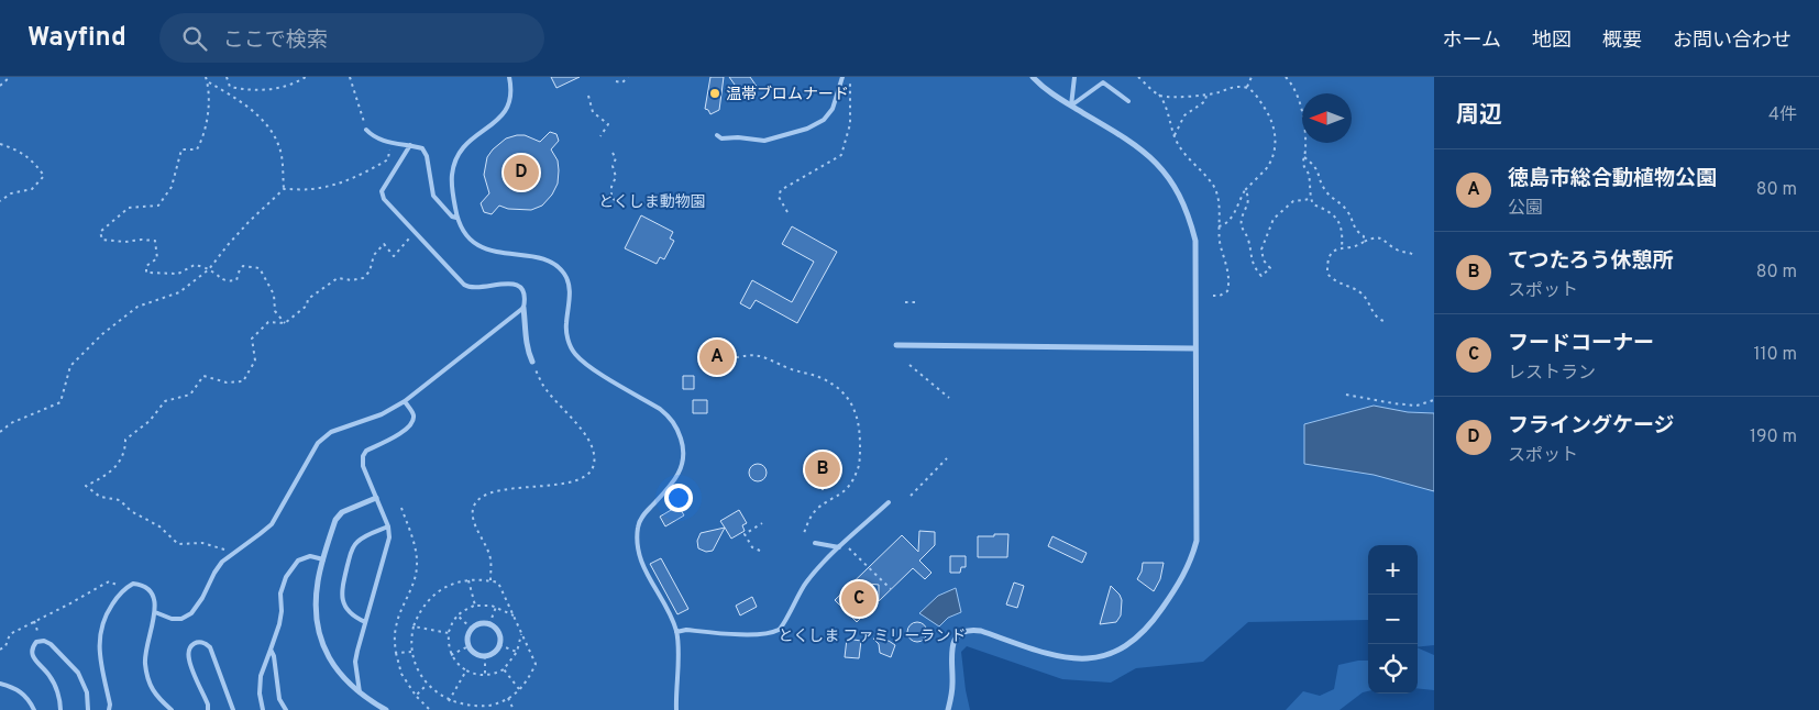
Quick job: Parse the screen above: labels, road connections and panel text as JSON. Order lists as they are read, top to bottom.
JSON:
{
  "parks": ["とくしま動物園", "とくしま ファミリーランド"],
  "places": ["温帯ブロムナード"],
  "north": "left",
  "page": {
    "header": "Wayfind",
    "search": "ここで検索",
    "nav": [
      "ホーム",
      "地図",
      "概要",
      "お問い合わせ"
    ],
    "heading": ["周辺", "4件"],
    "list": [
      {
        "mark": "A",
        "name": "徳島市総合動植物公園",
        "note": "公園",
        "value": "80 m"
      },
      {
        "mark": "B",
        "name": "てつたろう休憩所",
        "note": "スポット",
        "value": "80 m"
      },
      {
        "mark": "C",
        "name": "フードコーナー",
        "note": "レストラン",
        "value": "110 m"
      },
      {
        "mark": "D",
        "name": "フライングケージ",
        "note": "スポット",
        "value": "190 m"
      }
    ],
    "pins": [
      "D",
      "A",
      "B",
      "C"
    ],
    "map_buttons": ["+", "−"]
  }
}
